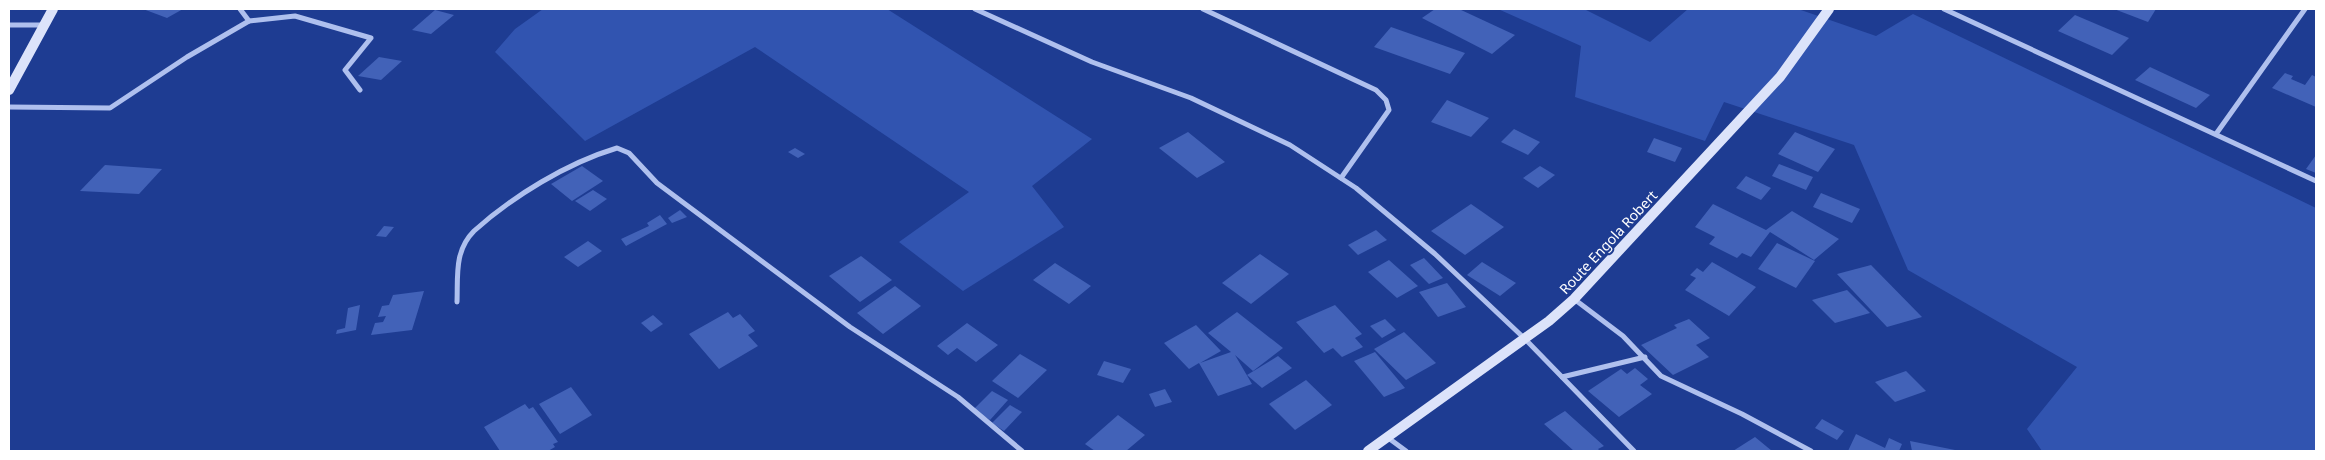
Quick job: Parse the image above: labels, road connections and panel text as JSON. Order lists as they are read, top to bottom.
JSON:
{
  "streets": {
    "street": ["Route Engola Robert"]
  }
}
